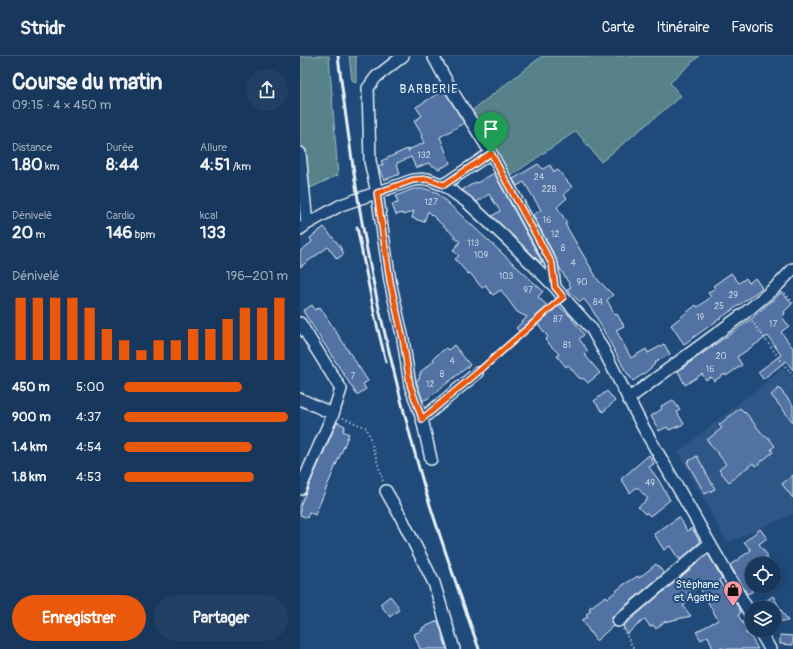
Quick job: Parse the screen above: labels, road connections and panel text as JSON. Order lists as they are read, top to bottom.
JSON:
{
  "districts": ["BARBERIE"],
  "places": {
    "shop": ["Stéphane et Agathe"]
  },
  "house_numbers": [
    "132",
    "24",
    "22B",
    "127",
    "16",
    "12",
    "113",
    "8",
    "109",
    "4",
    "103",
    "90",
    "97",
    "29",
    "84",
    "25",
    "19",
    "87",
    "17",
    "81",
    "20",
    "4",
    "16",
    "8",
    "7",
    "12",
    "49"
  ],
  "page": {
    "header": "Stridr",
    "nav": ["Carte", "Itinéraire", "Favoris"],
    "heading": ["Course du matin", "09:15 · 4 × 450 m"],
    "stats": [
      ["Distance", "1.80 km"],
      ["Durée", "8:44"],
      ["Allure", "4:51 /km"],
      ["Dénivelé", "20 m"],
      ["Cardio", "146 bpm"],
      ["kcal", "133"]
    ],
    "chart": ["Dénivelé", "196–201 m"],
    "list": [
      {
        "name": "450 m",
        "note": "5:00"
      },
      {
        "name": "900 m",
        "note": "4:37"
      },
      {
        "name": "1.4 km",
        "note": "4:54"
      },
      {
        "name": "1.8 km",
        "note": "4:53"
      }
    ],
    "buttons": ["Enregistrer", "Partager"]
  }
}
